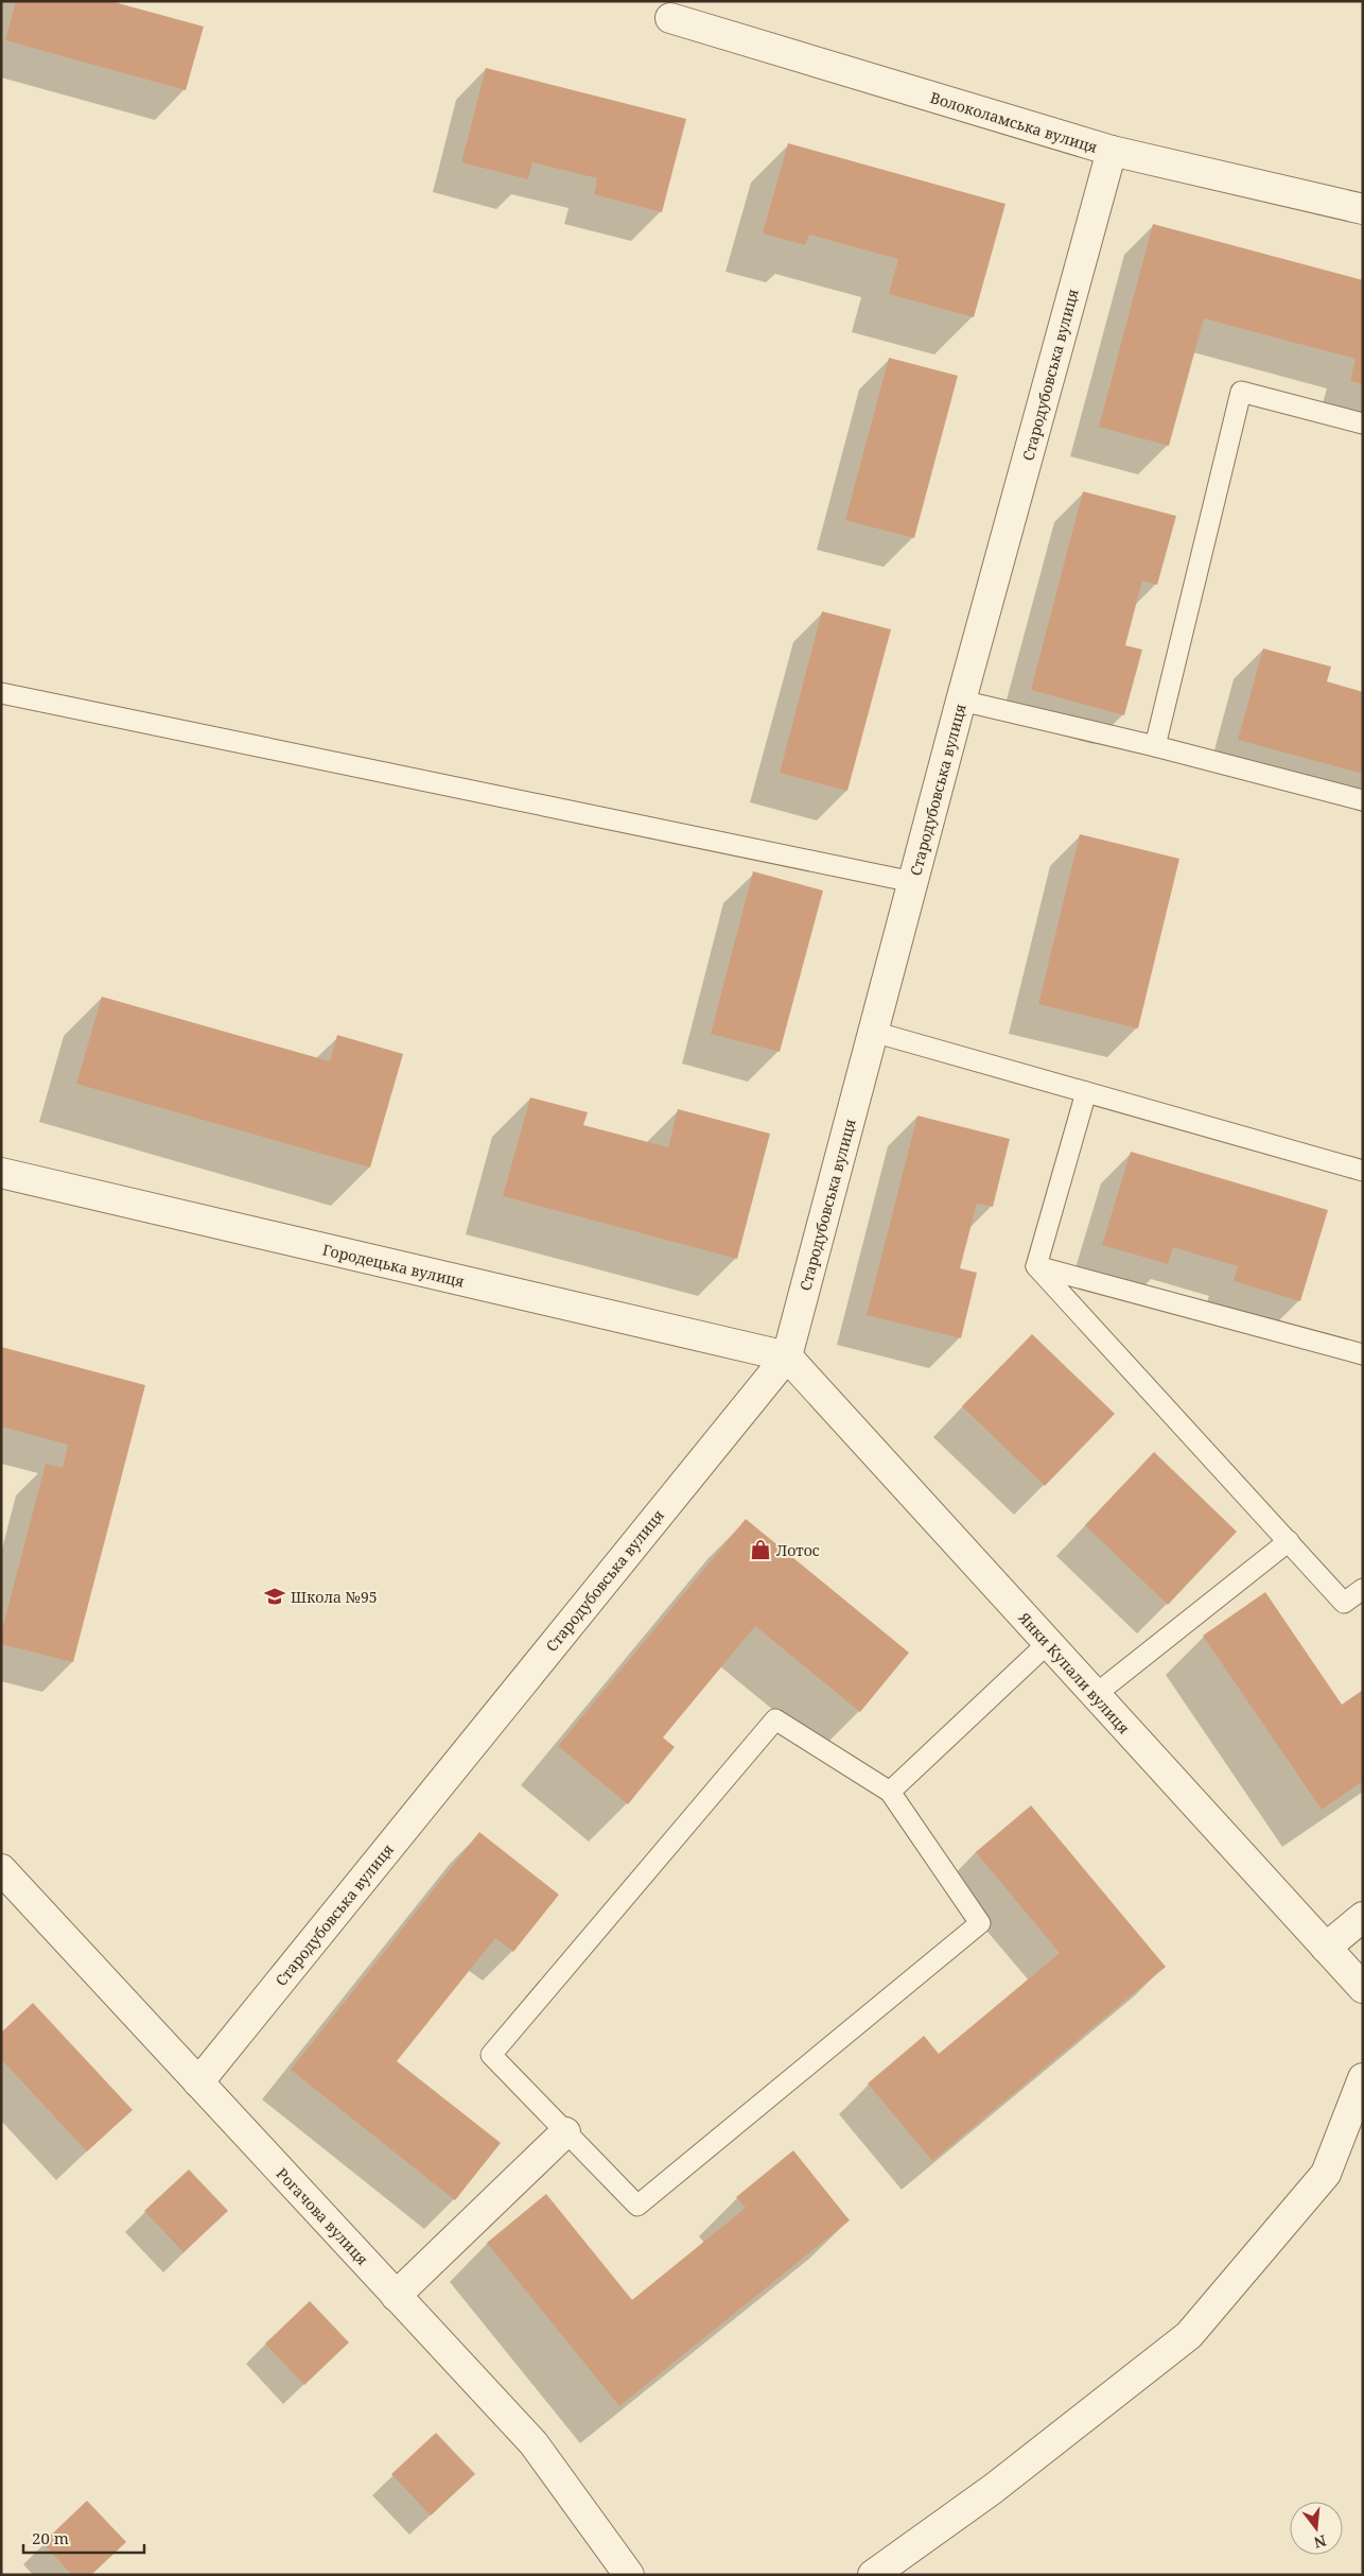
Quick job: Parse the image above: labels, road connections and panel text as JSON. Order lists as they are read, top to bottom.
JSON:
{
  "streets": {
    "street": [
      "Волоколамська вулиця",
      "Стародубовська вулиця",
      "Городецька вулиця",
      "Янки Купали вулиця",
      "Рогачова вулиця"
    ]
  },
  "crossings": [
    ["Волоколамська вулиця", "Стародубовська вулиця"],
    ["Стародубовська вулиця", "Городецька вулиця"],
    ["Стародубовська вулиця", "Янки Купали вулиця"],
    ["Стародубовська вулиця", "Рогачова вулиця"],
    ["Городецька вулиця", "Янки Купали вулиця"]
  ],
  "places": {
    "shop": ["Лотос"],
    "school or university": ["Школа №95"]
  },
  "scale_bar": "20 m",
  "north": "bottom"
}
